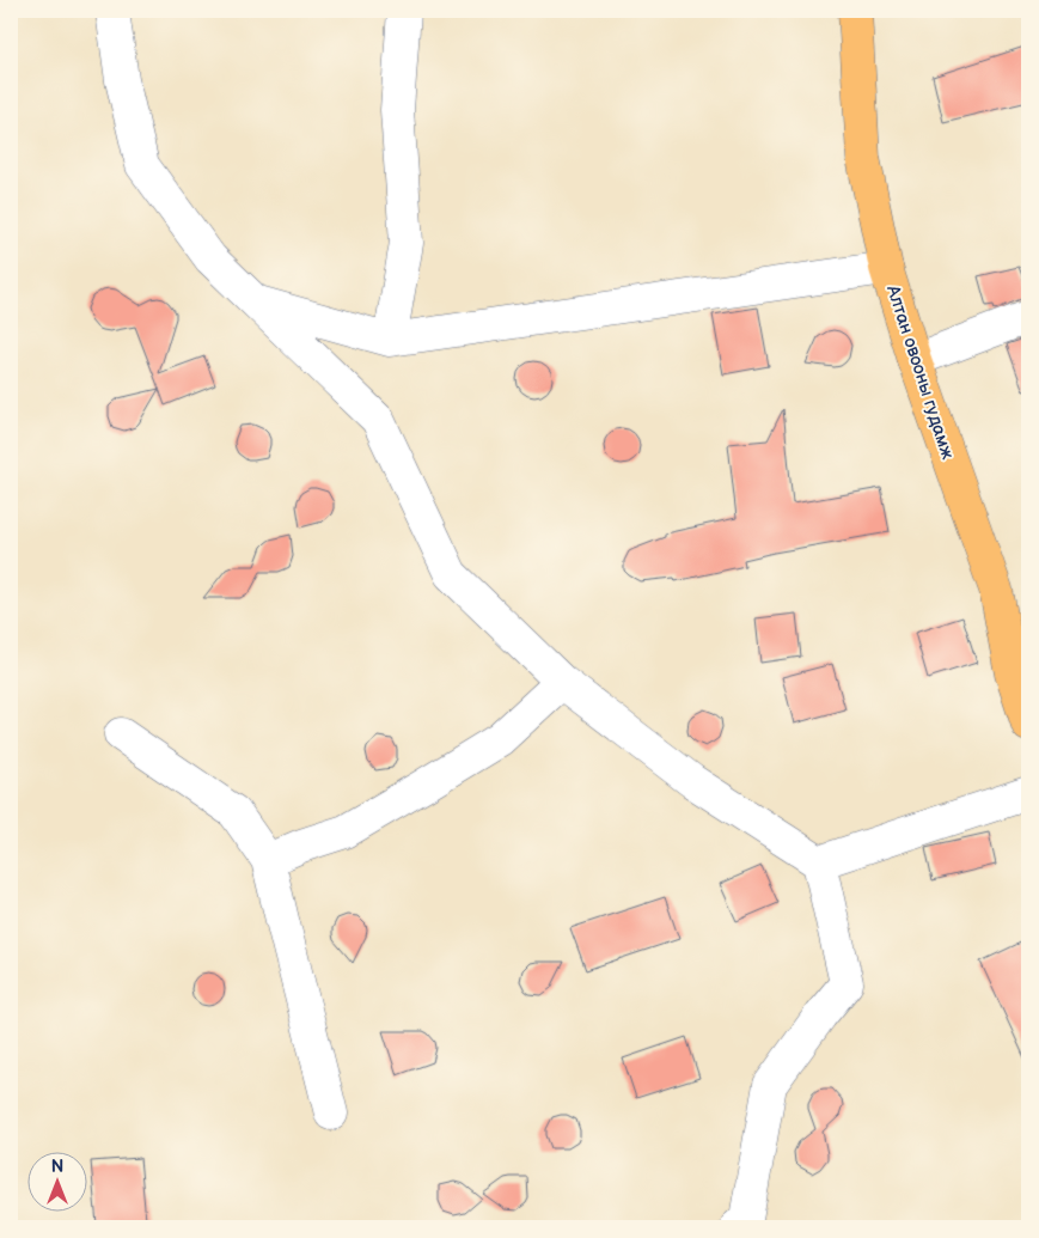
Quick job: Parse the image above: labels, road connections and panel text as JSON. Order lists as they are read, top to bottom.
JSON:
{
  "streets": {
    "main road": ["Алтан овооны гудамж"]
  },
  "north": "top"
}
